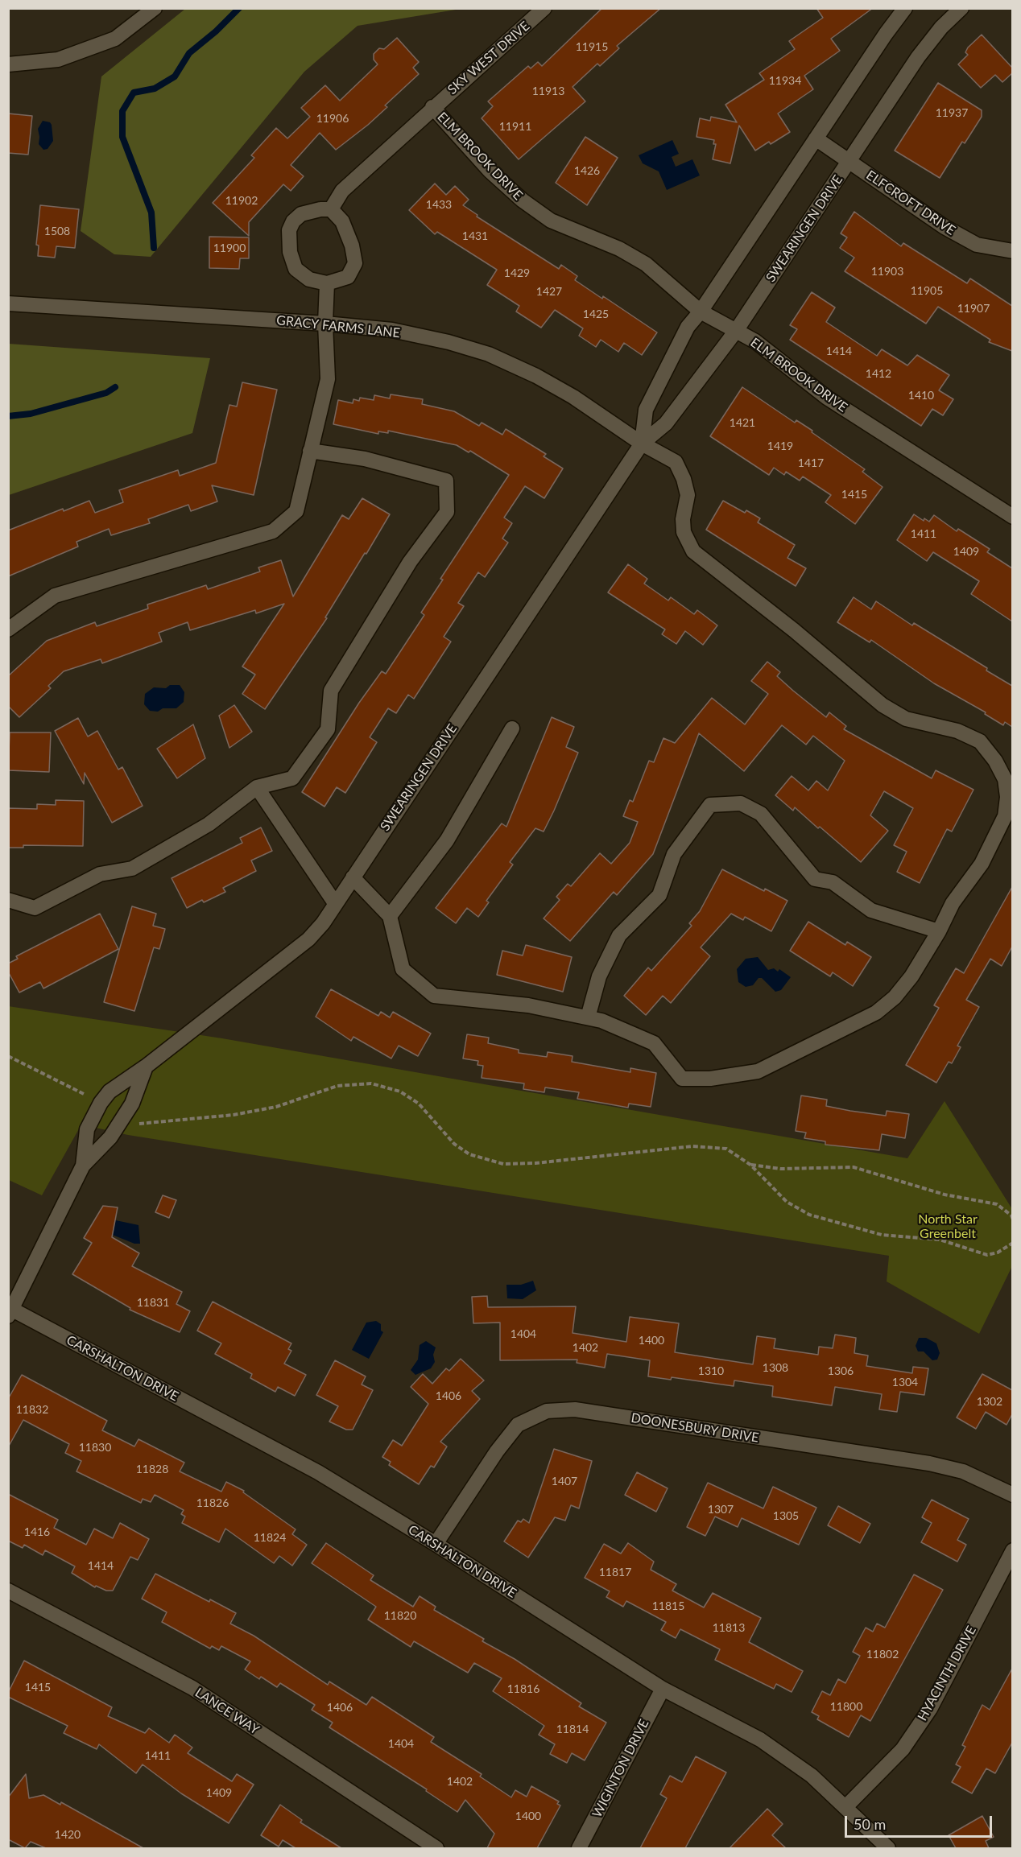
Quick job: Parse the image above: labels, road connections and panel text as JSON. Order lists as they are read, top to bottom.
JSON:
{
  "streets": {
    "street": [
      "SKY WEST DRIVE",
      "ELM BROOK DRIVE",
      "ELFCROFT DRIVE",
      "SWEARINGEN DRIVE",
      "GRACY FARMS LANE",
      "CARSHALTON DRIVE",
      "DOONESBURY DRIVE",
      "HYACINTH DRIVE",
      "LANCE WAY",
      "WIGINTON DRIVE"
    ]
  },
  "crossings": [
    ["SKY WEST DRIVE", "ELM BROOK DRIVE"],
    ["ELM BROOK DRIVE", "SWEARINGEN DRIVE"],
    ["ELFCROFT DRIVE", "SWEARINGEN DRIVE"],
    ["SWEARINGEN DRIVE", "GRACY FARMS LANE"],
    ["SWEARINGEN DRIVE", "CARSHALTON DRIVE"],
    ["CARSHALTON DRIVE", "DOONESBURY DRIVE"],
    ["CARSHALTON DRIVE", "HYACINTH DRIVE"],
    ["CARSHALTON DRIVE", "WIGINTON DRIVE"]
  ],
  "parks": ["North Star Greenbelt"],
  "house_numbers": [
    "11915",
    "11934",
    "11913",
    "11937",
    "11906",
    "11911",
    "1426",
    "11902",
    "1433",
    "1508",
    "1431",
    "11900",
    "11903",
    "1429",
    "11905",
    "1427",
    "11907",
    "1425",
    "1414",
    "1412",
    "1410",
    "1421",
    "1419",
    "1417",
    "1415",
    "1411",
    "1409",
    "11831",
    "1404",
    "1400",
    "1402",
    "1308",
    "1310",
    "1306",
    "1304",
    "1406",
    "1302",
    "11832",
    "11830",
    "11828",
    "1407",
    "11826",
    "1307",
    "1305",
    "1416",
    "11824",
    "1414",
    "11817",
    "11815",
    "11820",
    "11813",
    "11802",
    "1415",
    "11816",
    "11800",
    "1406",
    "11814",
    "1404",
    "1411",
    "1402",
    "1409",
    "1400",
    "1420"
  ],
  "scale_bar": "50 m"
}
